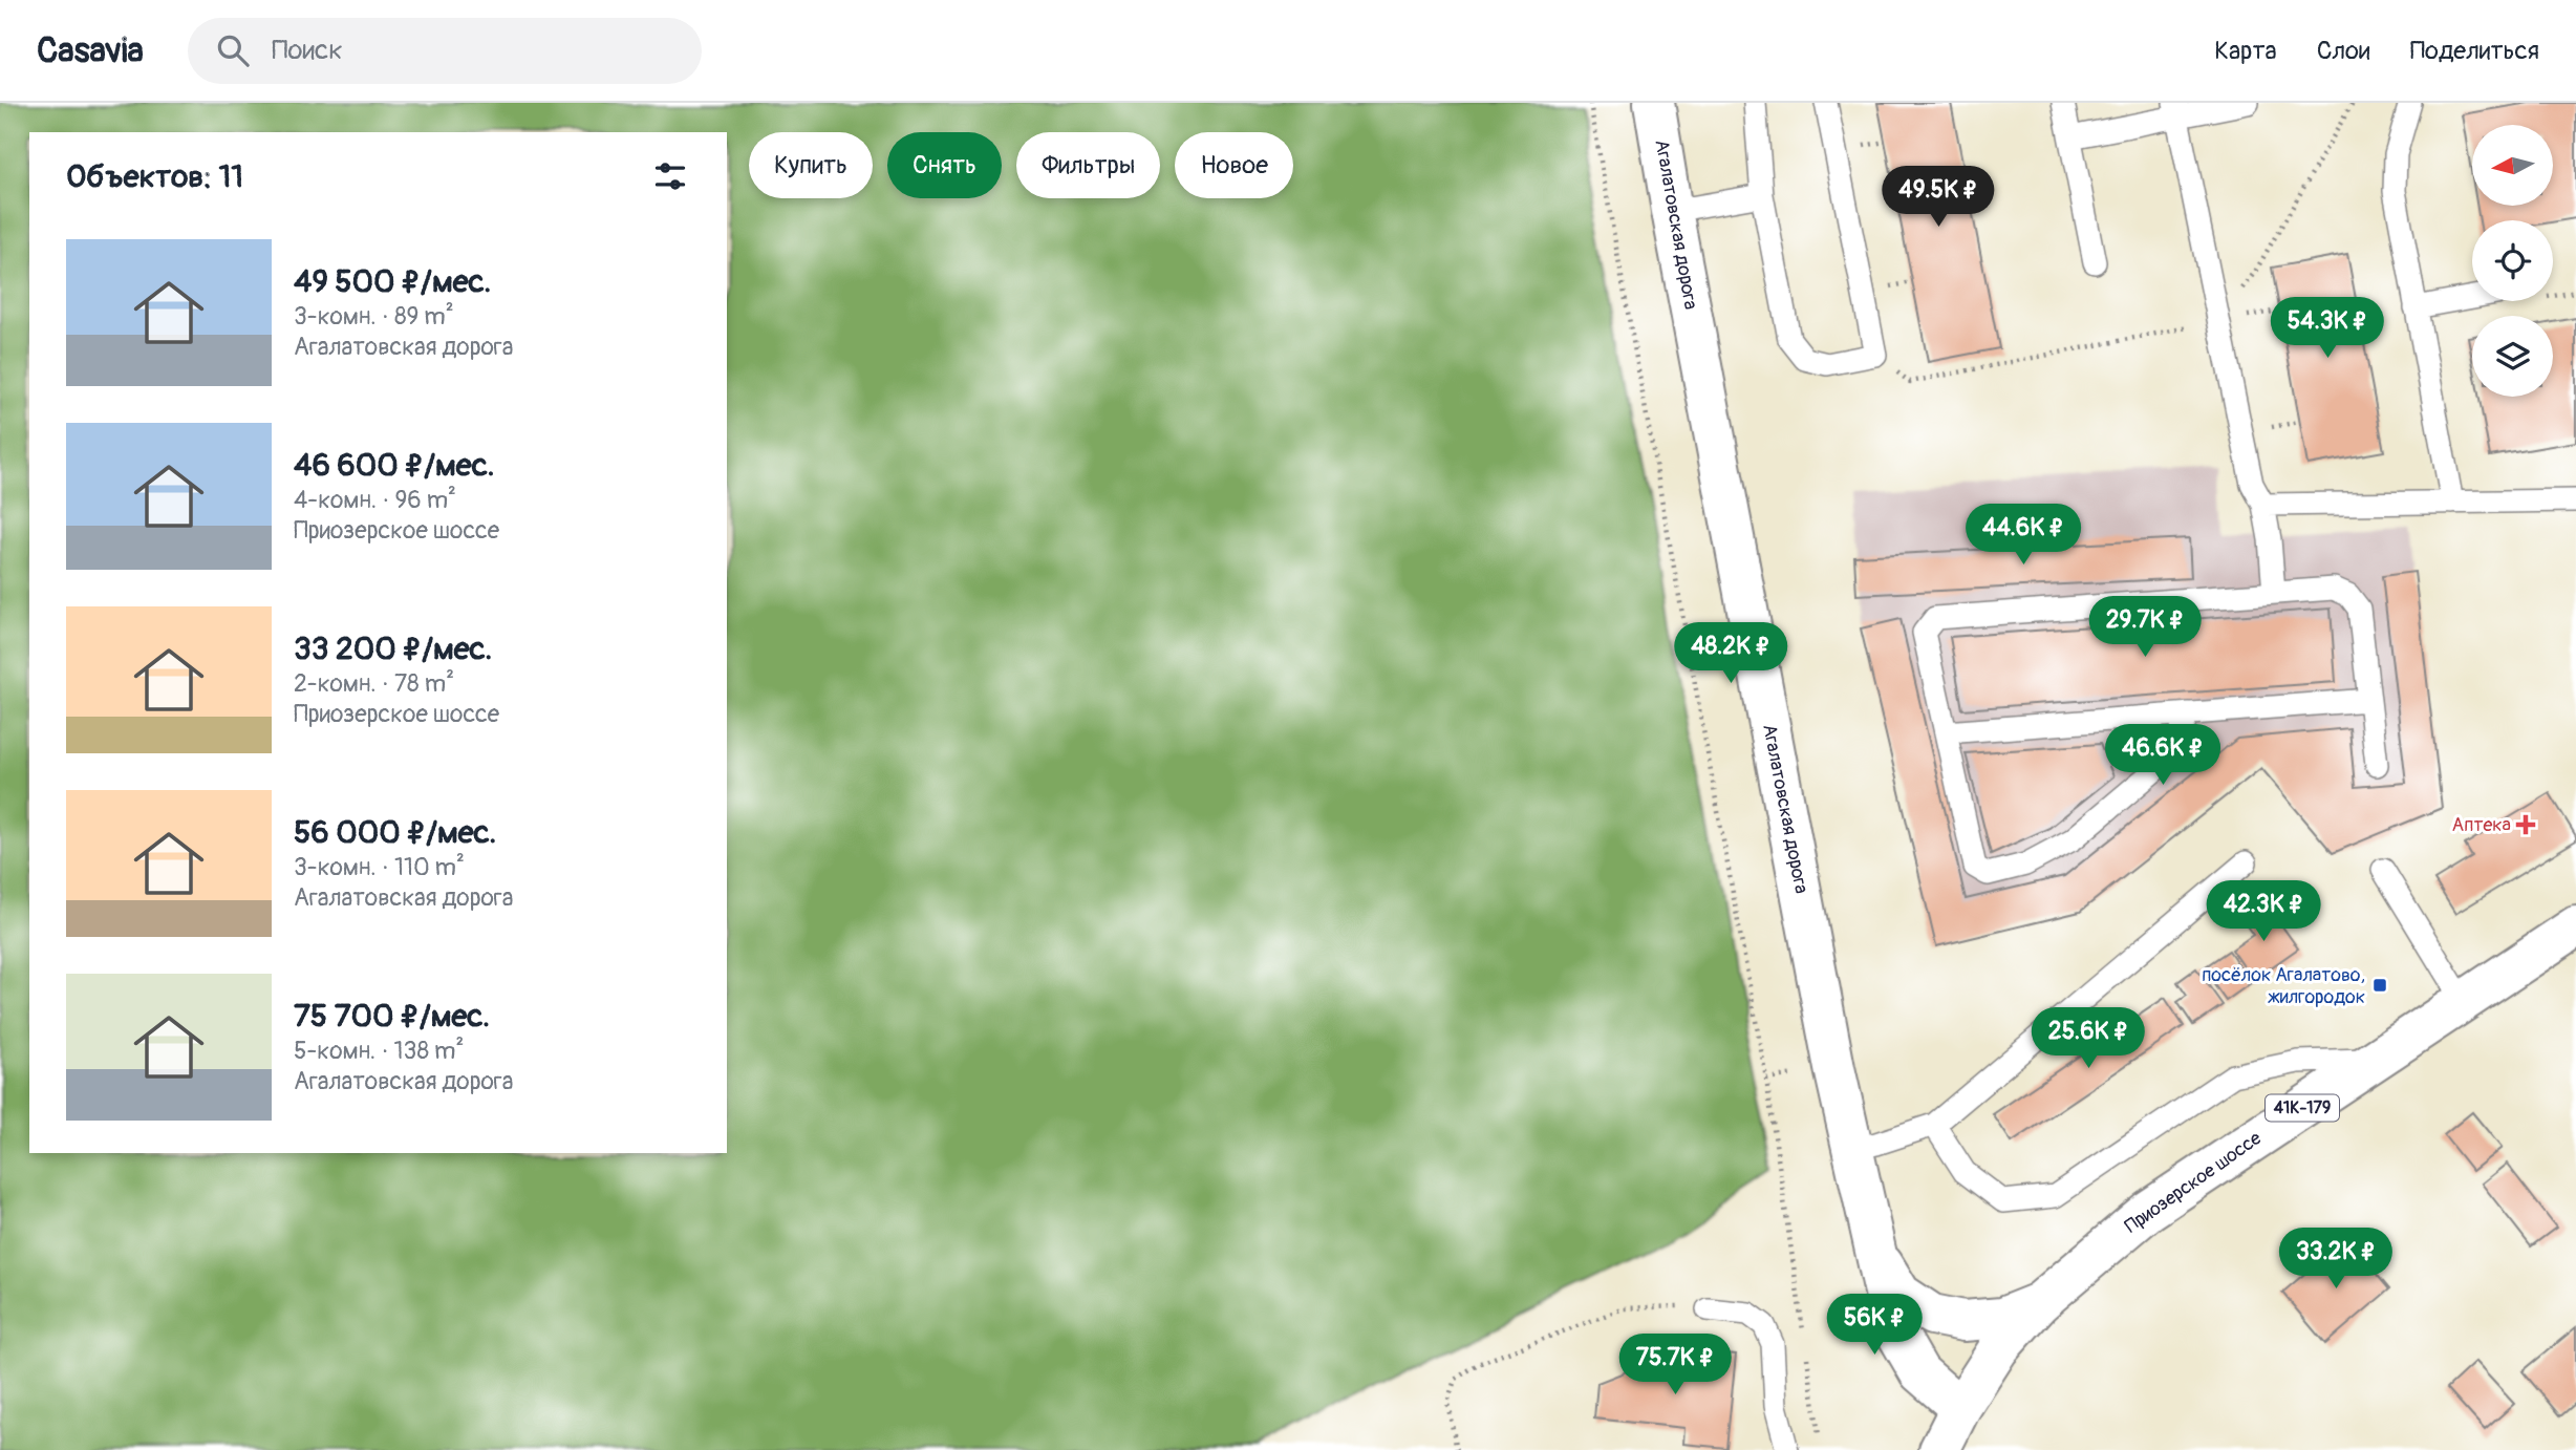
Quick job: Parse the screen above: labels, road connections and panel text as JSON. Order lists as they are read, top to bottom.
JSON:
{
  "streets": {
    "main road": ["Агалатовская дорога", "41К-179", "Приозерское шоссе"]
  },
  "crossings": [
    ["Агалатовская дорога", "41К-179"],
    ["41К-179", "Приозерское шоссе"]
  ],
  "places": {
    "health": ["Аптека"],
    "transit": ["посёлок Агалатово, жилгородок"]
  },
  "north": "left",
  "page": {
    "header": "Casavia",
    "search": "Поиск",
    "nav": ["Карта", "Слои", "Поделиться"],
    "chip": [
      "Купить",
      "Снять",
      "Фильтры",
      "Новое"
    ],
    "heading": "Объектов: 11",
    "price": [
      "49.5K ₽",
      "54.3K ₽",
      "44.6K ₽",
      "29.7K ₽",
      "48.2K ₽",
      "46.6K ₽",
      "42.3K ₽",
      "25.6K ₽",
      "33.2K ₽",
      "56K ₽",
      "75.7K ₽"
    ],
    "list": [
      {
        "name": "49 500 ₽/мес.",
        "note": "3-комн. · 89 m² · Агалатовская дорога"
      },
      {
        "name": "46 600 ₽/мес.",
        "note": "4-комн. · 96 m² · Приозерское шоссе"
      },
      {
        "name": "33 200 ₽/мес.",
        "note": "2-комн. · 78 m² · Приозерское шоссе"
      },
      {
        "name": "56 000 ₽/мес.",
        "note": "3-комн. · 110 m² · Агалатовская дорога"
      },
      {
        "name": "75 700 ₽/мес.",
        "note": "5-комн. · 138 m² · Агалатовская дорога"
      }
    ]
  }
}
